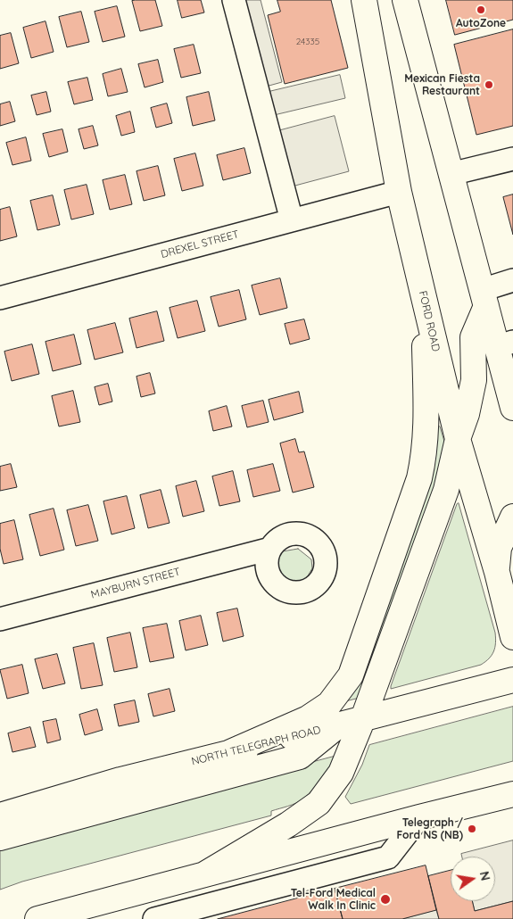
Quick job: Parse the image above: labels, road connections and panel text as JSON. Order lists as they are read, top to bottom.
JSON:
{
  "streets": {
    "main road": ["FORD ROAD", "NORTH TELEGRAPH ROAD"],
    "street": ["DREXEL STREET", "MAYBURN STREET"]
  },
  "crossings": [
    ["DREXEL STREET", "FORD ROAD"]
  ],
  "places": [
    "AutoZone",
    "Mexican Fiesta Restaurant",
    "Telegraph / Ford NS (NB)",
    "Tel-Ford Medical Walk In Clinic"
  ],
  "house_numbers": ["24335"],
  "north": "right"
}
